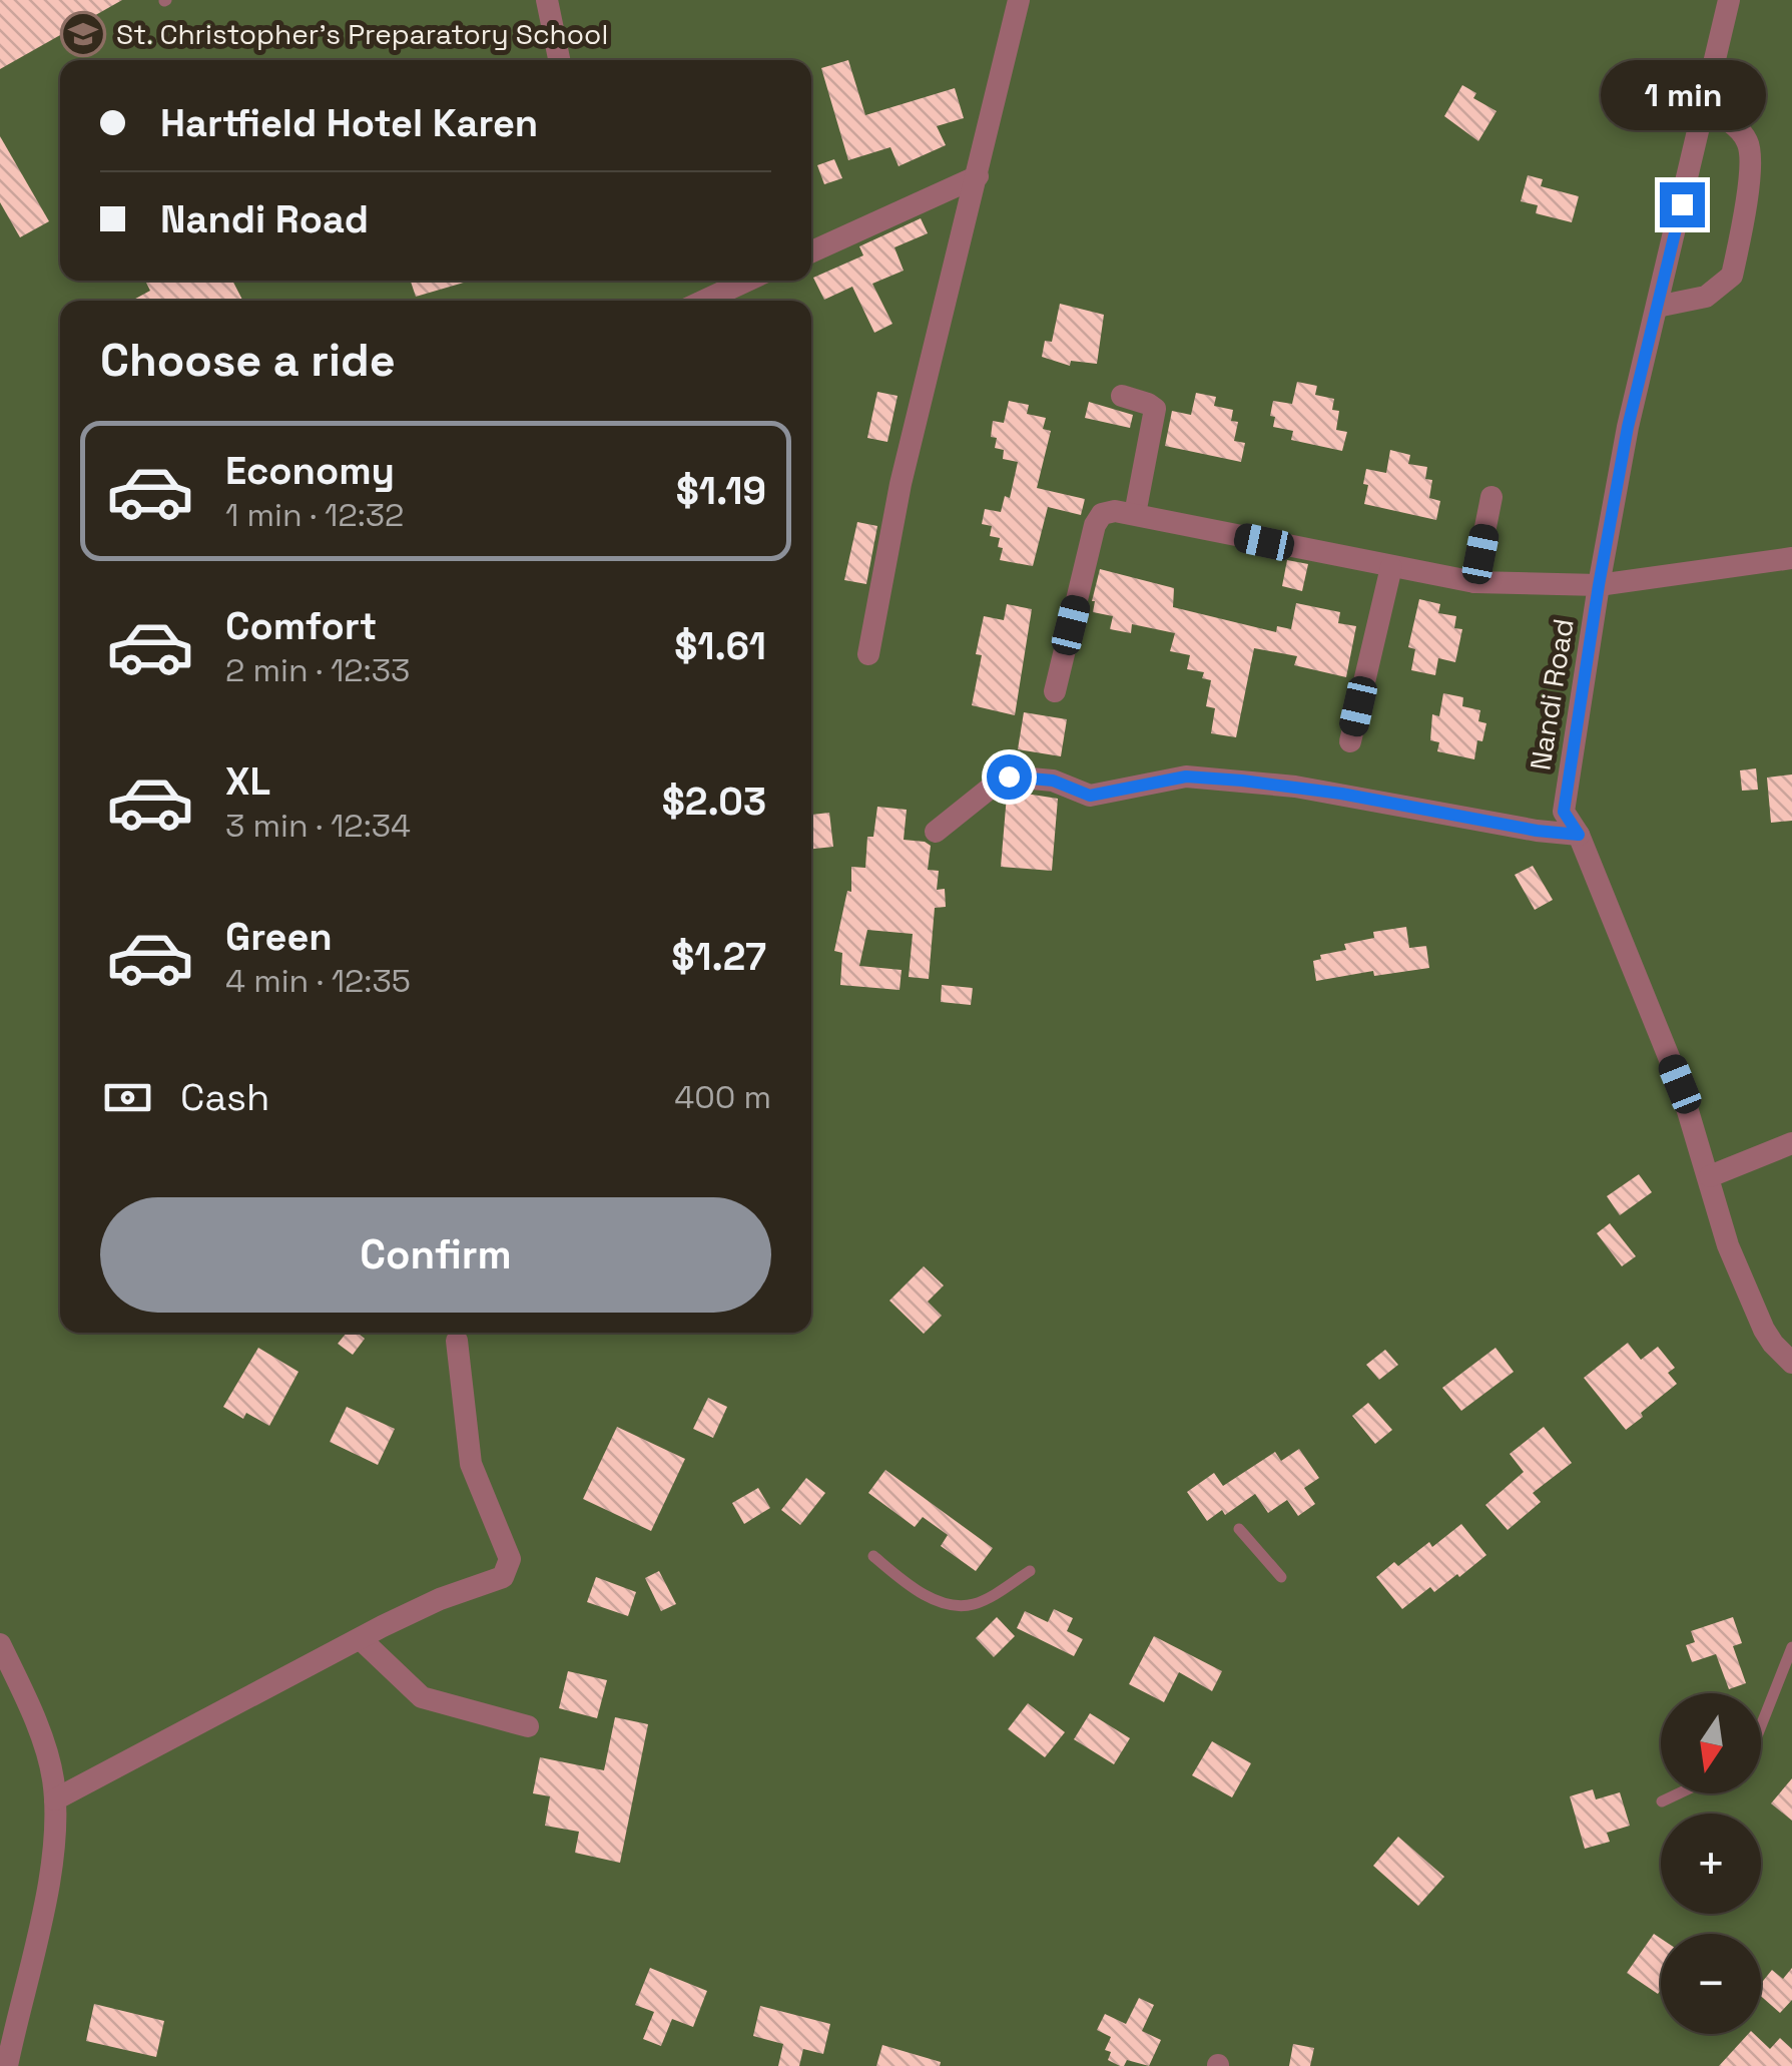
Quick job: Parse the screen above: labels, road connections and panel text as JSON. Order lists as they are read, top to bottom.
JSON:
{
  "streets": {
    "street": ["Nandi Road"]
  },
  "places": {
    "school or university": ["St. Christopher's Preparatory School"]
  },
  "north": "bottom",
  "page": {
    "bubble": "1 min",
    "banner": ["Hartfield Hotel Karen", "Nandi Road"],
    "heading": "Choose a ride",
    "list": [
      {
        "name": "Economy",
        "note": "1 min · 12:32",
        "value": "$1.19"
      },
      {
        "name": "Comfort",
        "note": "2 min · 12:33",
        "value": "$1.61"
      },
      {
        "name": "XL",
        "note": "3 min · 12:34",
        "value": "$2.03"
      },
      {
        "name": "Green",
        "note": "4 min · 12:35",
        "value": "$1.27"
      }
    ],
    "pay": ["Cash", "400 m"],
    "buttons": "Confirm",
    "map_buttons": ["+", "−"]
  }
}
